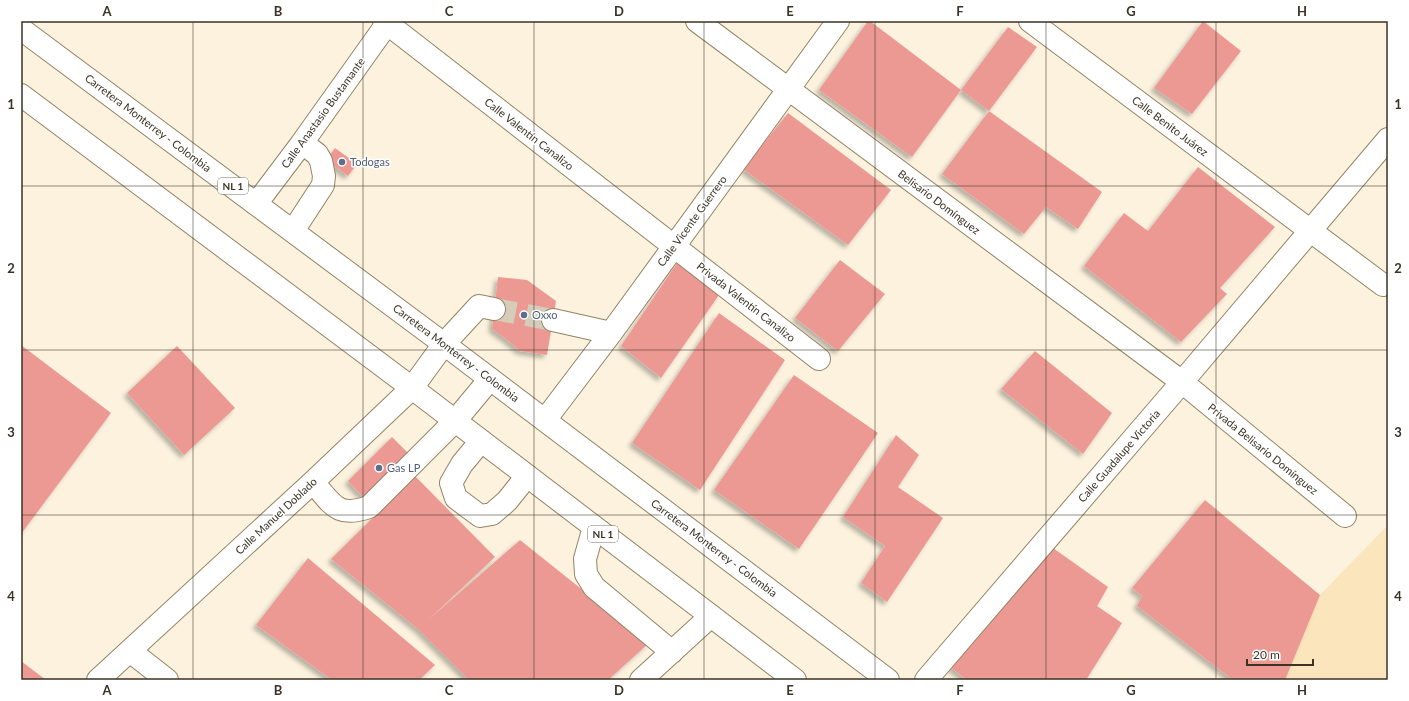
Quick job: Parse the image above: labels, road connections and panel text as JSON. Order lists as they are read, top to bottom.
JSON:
{
  "streets": {
    "street": [
      "Calle Anastasio Bustamante",
      "Carretera Monterrey - Colombia",
      "Calle Benito Juárez",
      "Calle Valentín Canalizo",
      "NL 1",
      "Belisario Domínguez",
      "Calle Vicente Guerrero",
      "Privada Valentín Canalizo",
      "Privada Belisario Domínguez",
      "Calle Guadalupe Victoria",
      "Calle Manuel Doblado"
    ]
  },
  "crossings": [
    ["Calle Anastasio Bustamante", "Carretera Monterrey - Colombia"],
    ["Calle Anastasio Bustamante", "Calle Valentín Canalizo"],
    ["Carretera Monterrey - Colombia", "Calle Vicente Guerrero"],
    ["Carretera Monterrey - Colombia", "Calle Manuel Doblado"],
    ["Calle Benito Juárez", "Calle Guadalupe Victoria"],
    ["Calle Valentín Canalizo", "Calle Vicente Guerrero"],
    ["Calle Valentín Canalizo", "Privada Valentín Canalizo"],
    ["NL 1", "Calle Manuel Doblado"],
    ["Belisario Domínguez", "Calle Vicente Guerrero"],
    ["Belisario Domínguez", "Privada Belisario Domínguez"],
    ["Belisario Domínguez", "Calle Guadalupe Victoria"],
    ["Calle Vicente Guerrero", "Privada Valentín Canalizo"],
    ["Privada Belisario Domínguez", "Calle Guadalupe Victoria"]
  ],
  "places": ["Todogas", "Oxxo", "Gas LP"],
  "scale_bar": "20 m",
  "grid": {
    "columns": [
      "A",
      "B",
      "C",
      "D",
      "E",
      "F",
      "G",
      "H"
    ],
    "rows": [
      "1",
      "2",
      "3",
      "4"
    ]
  }
}
